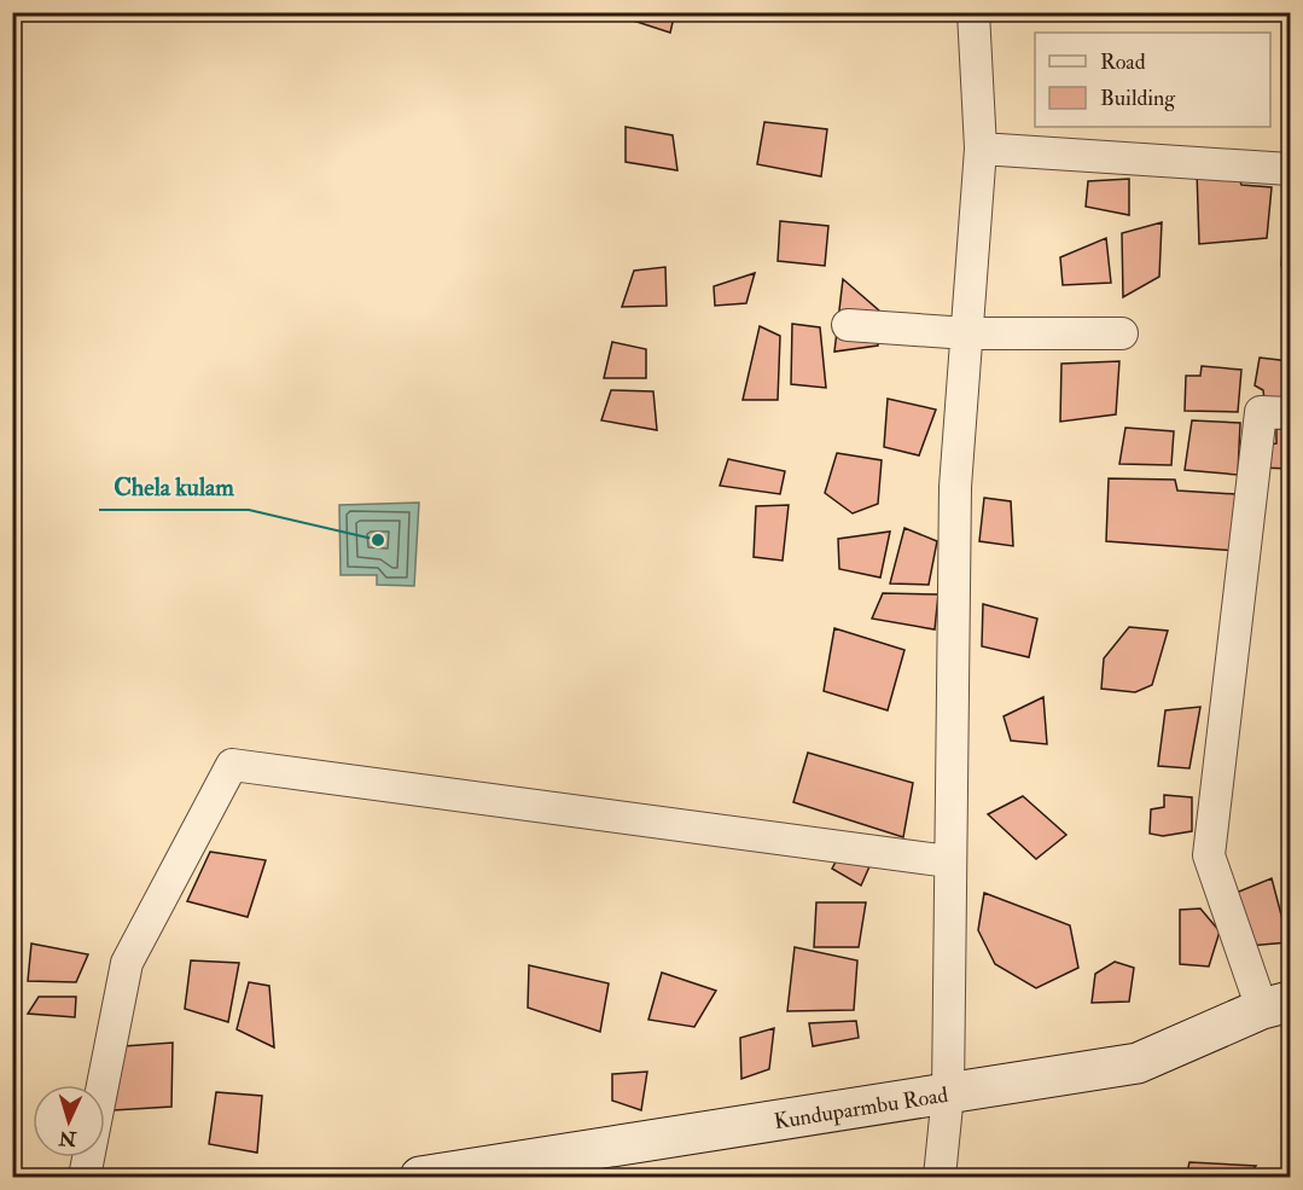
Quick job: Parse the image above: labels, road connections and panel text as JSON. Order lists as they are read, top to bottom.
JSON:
{
  "streets": {
    "main road": ["Kunduparmbu Road"]
  },
  "places": ["Chela kulam"],
  "legend": ["Road", "Building"],
  "north": "bottom"
}
